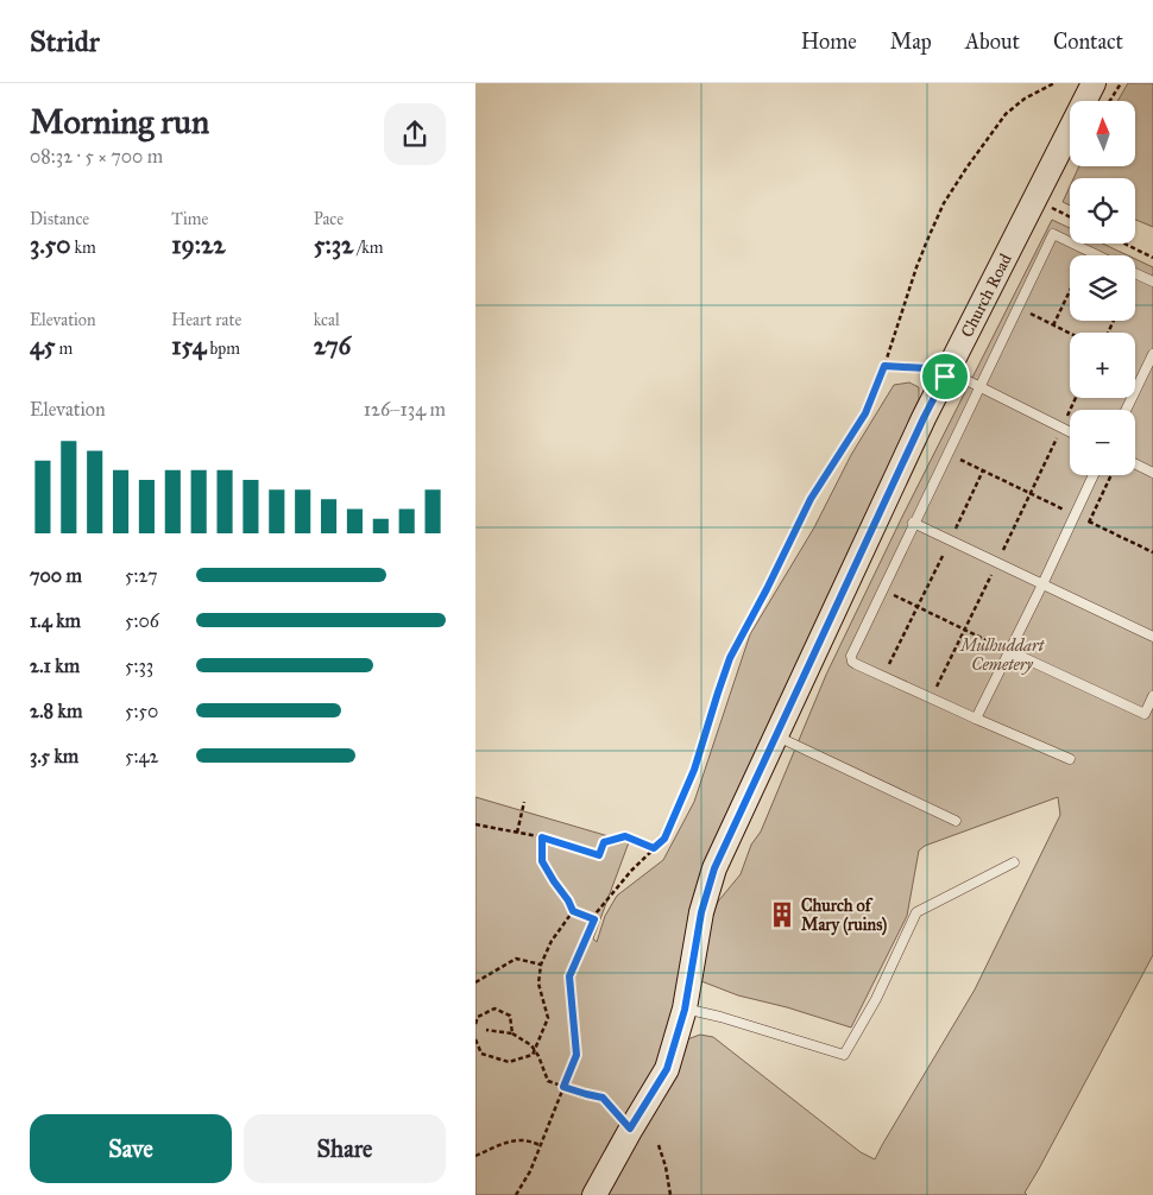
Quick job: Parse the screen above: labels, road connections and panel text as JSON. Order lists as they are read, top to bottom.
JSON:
{
  "streets": {
    "street": ["Church Road"]
  },
  "parks": ["Mulhuddart Cemetery"],
  "places": {
    "building": ["Church of Mary (ruins)"]
  },
  "north": "top",
  "page": {
    "header": "Stridr",
    "nav": [
      "Home",
      "Map",
      "About",
      "Contact"
    ],
    "heading": ["Morning run", "08:32 · 5 × 700 m"],
    "map_buttons": ["+", "−"],
    "stats": [
      ["Distance", "3.50 km"],
      ["Time", "19:22"],
      ["Pace", "5:32 /km"],
      ["Elevation", "45 m"],
      ["Heart rate", "154 bpm"],
      ["kcal", "276"]
    ],
    "chart": ["Elevation", "126–134 m"],
    "list": [
      {
        "name": "700 m",
        "note": "5:27"
      },
      {
        "name": "1.4 km",
        "note": "5:06"
      },
      {
        "name": "2.1 km",
        "note": "5:33"
      },
      {
        "name": "2.8 km",
        "note": "5:50"
      },
      {
        "name": "3.5 km",
        "note": "5:42"
      }
    ],
    "buttons": ["Save", "Share"]
  }
}
